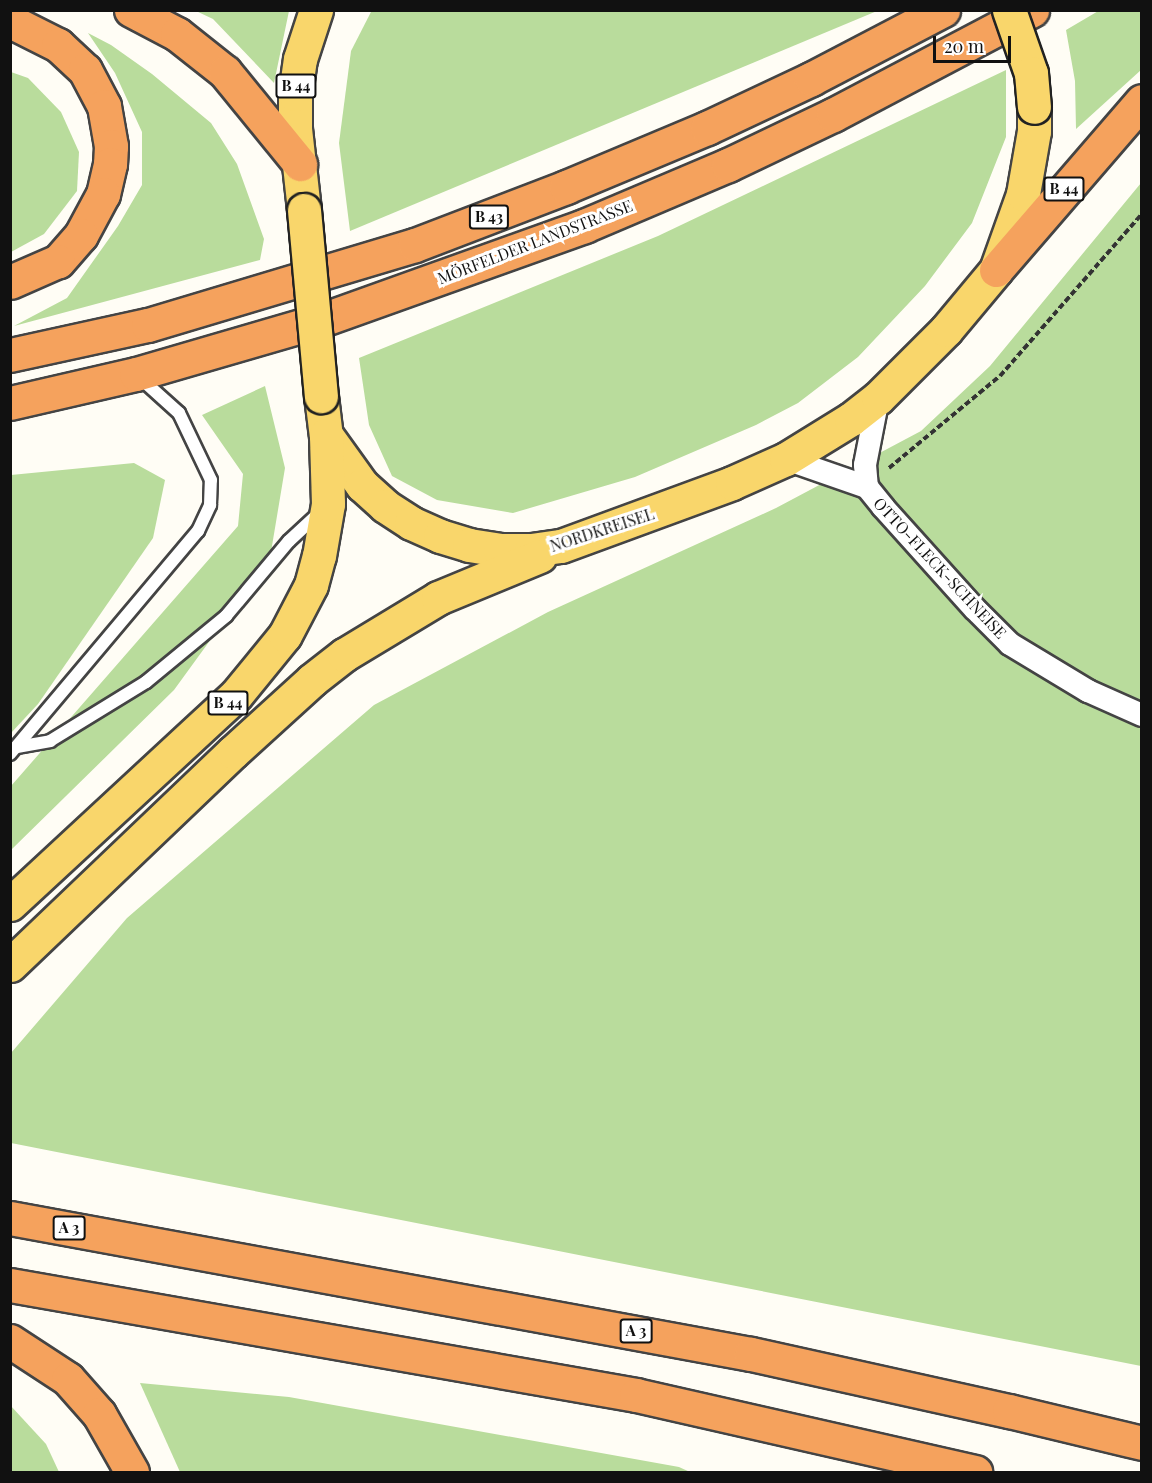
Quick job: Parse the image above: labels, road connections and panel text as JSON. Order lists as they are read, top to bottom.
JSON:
{
  "streets": {
    "highway": [
      "B 44",
      "B 43",
      "MÖRFELDER LANDSTRASSE",
      "A 3"
    ],
    "main road": ["NORDKREISEL"],
    "street": ["OTTO-FLECK-SCHNEISE"]
  },
  "crossings": [
    ["B 44", "NORDKREISEL"],
    ["NORDKREISEL", "OTTO-FLECK-SCHNEISE"]
  ],
  "scale_bar": "20 m"
}
